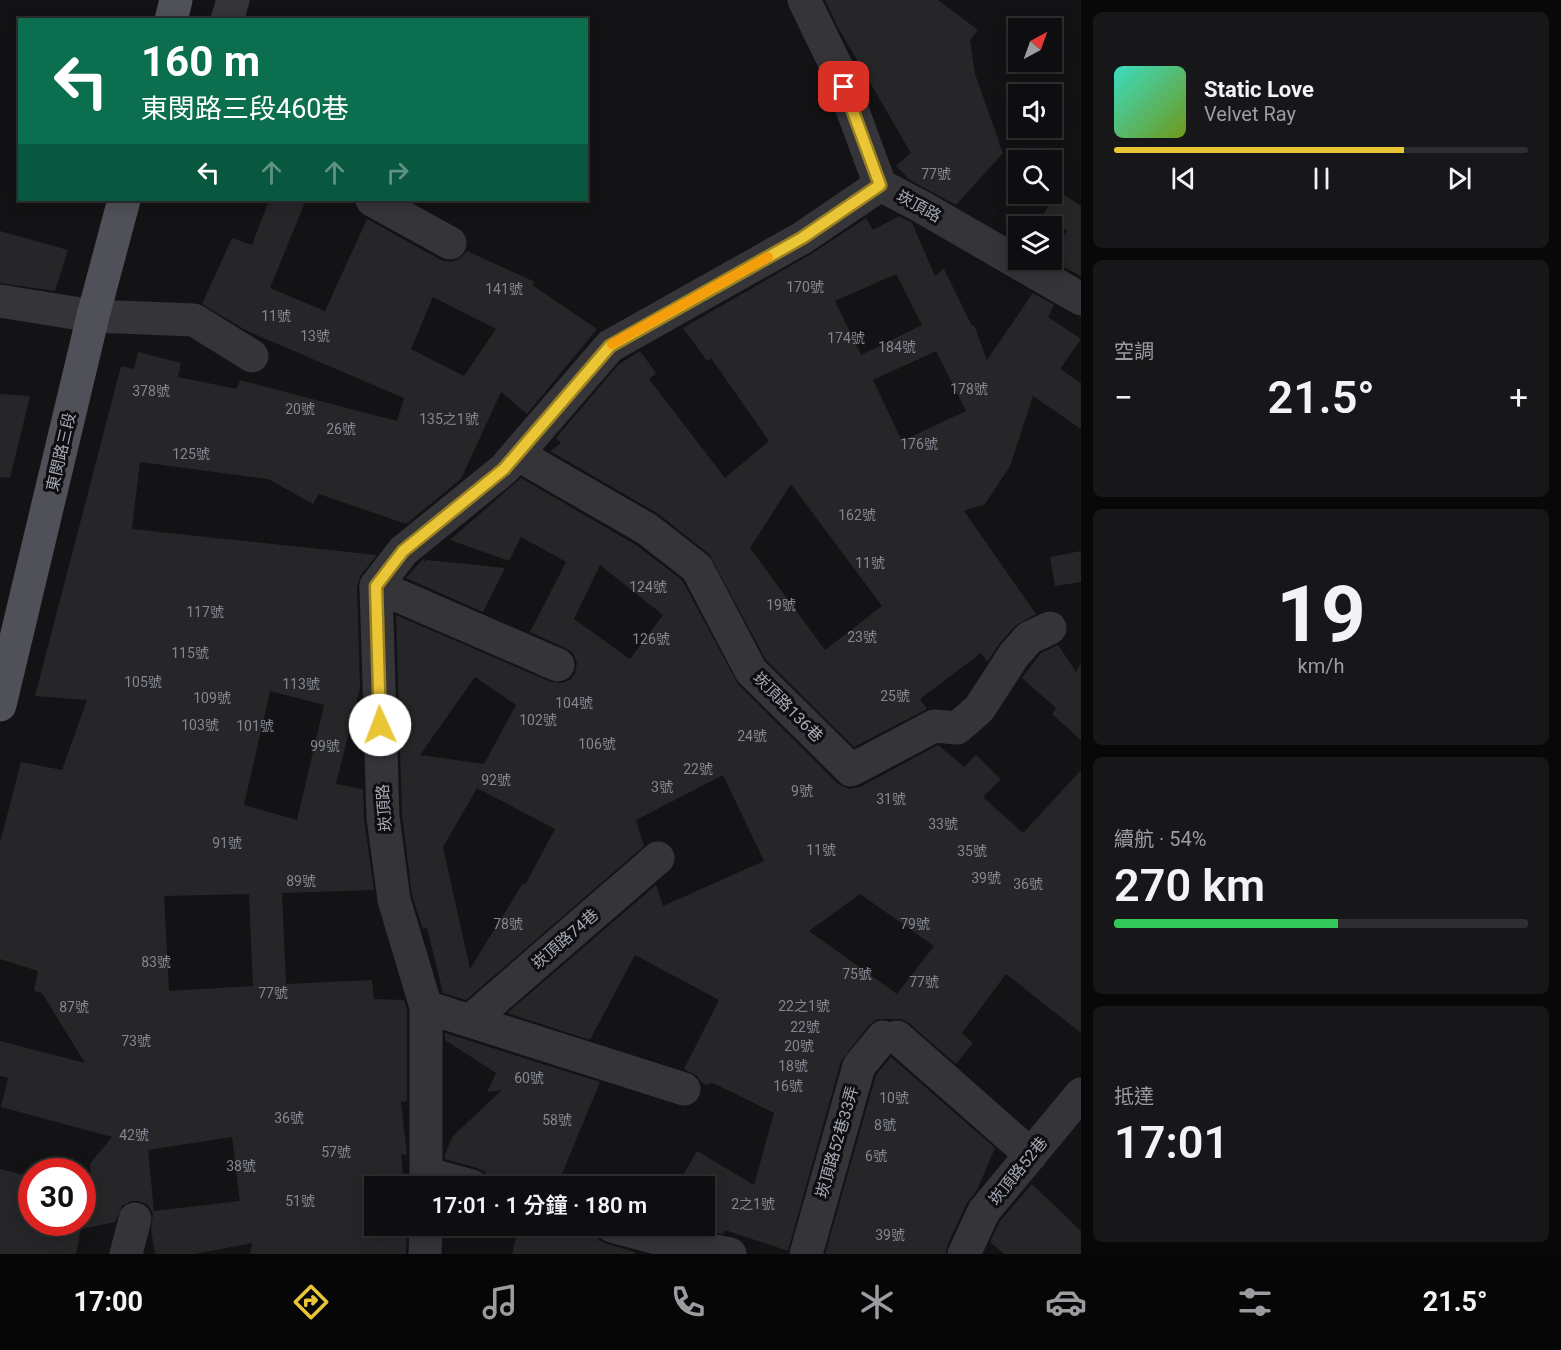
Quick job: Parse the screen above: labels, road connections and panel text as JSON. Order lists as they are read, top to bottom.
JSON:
{
  "streets": {
    "main road": ["東閔路三段"],
    "street": [
      "崁頂路",
      "崁頂路136巷",
      "崁頂路74巷",
      "崁頂路52巷33弄",
      "崁頂路52巷"
    ]
  },
  "crossings": [
    ["崁頂路", "崁頂路136巷"],
    ["崁頂路52巷33弄", "崁頂路52巷"]
  ],
  "house_numbers": [
    "77號",
    "170號",
    "141號",
    "11號",
    "13號",
    "174號",
    "184號",
    "178號",
    "378號",
    "20號",
    "135之1號",
    "26號",
    "176號",
    "125號",
    "162號",
    "11號",
    "124號",
    "19號",
    "117號",
    "23號",
    "126號",
    "115號",
    "105號",
    "113號",
    "25號",
    "109號",
    "104號",
    "102號",
    "103號",
    "101號",
    "24號",
    "106號",
    "99號",
    "22號",
    "92號",
    "3號",
    "9號",
    "31號",
    "33號",
    "91號",
    "11號",
    "35號",
    "39號",
    "89號",
    "36號",
    "78號",
    "79號",
    "83號",
    "75號",
    "77號",
    "77號",
    "22之1號",
    "87號",
    "22號",
    "73號",
    "20號",
    "18號",
    "60號",
    "16號",
    "10號",
    "36號",
    "58號",
    "8號",
    "42號",
    "57號",
    "6號",
    "38號",
    "51號",
    "2之1號",
    "39號"
  ],
  "north": "top right",
  "page": {
    "turn": ["160 m", "東閔路三段460巷"],
    "song": ["Static Love", "Velvet Ray"],
    "tile": [
      "空調",
      ["19", "km/h"],
      ["續航 · 54%", "270 km"],
      ["抵達", "17:01"]
    ],
    "heat": ["−", "21.5°", "+"],
    "limit": "30",
    "trip": "17:01 · 1 分鐘 · 180 m",
    "tabs": ["17:00", "21.5°"]
  }
}
